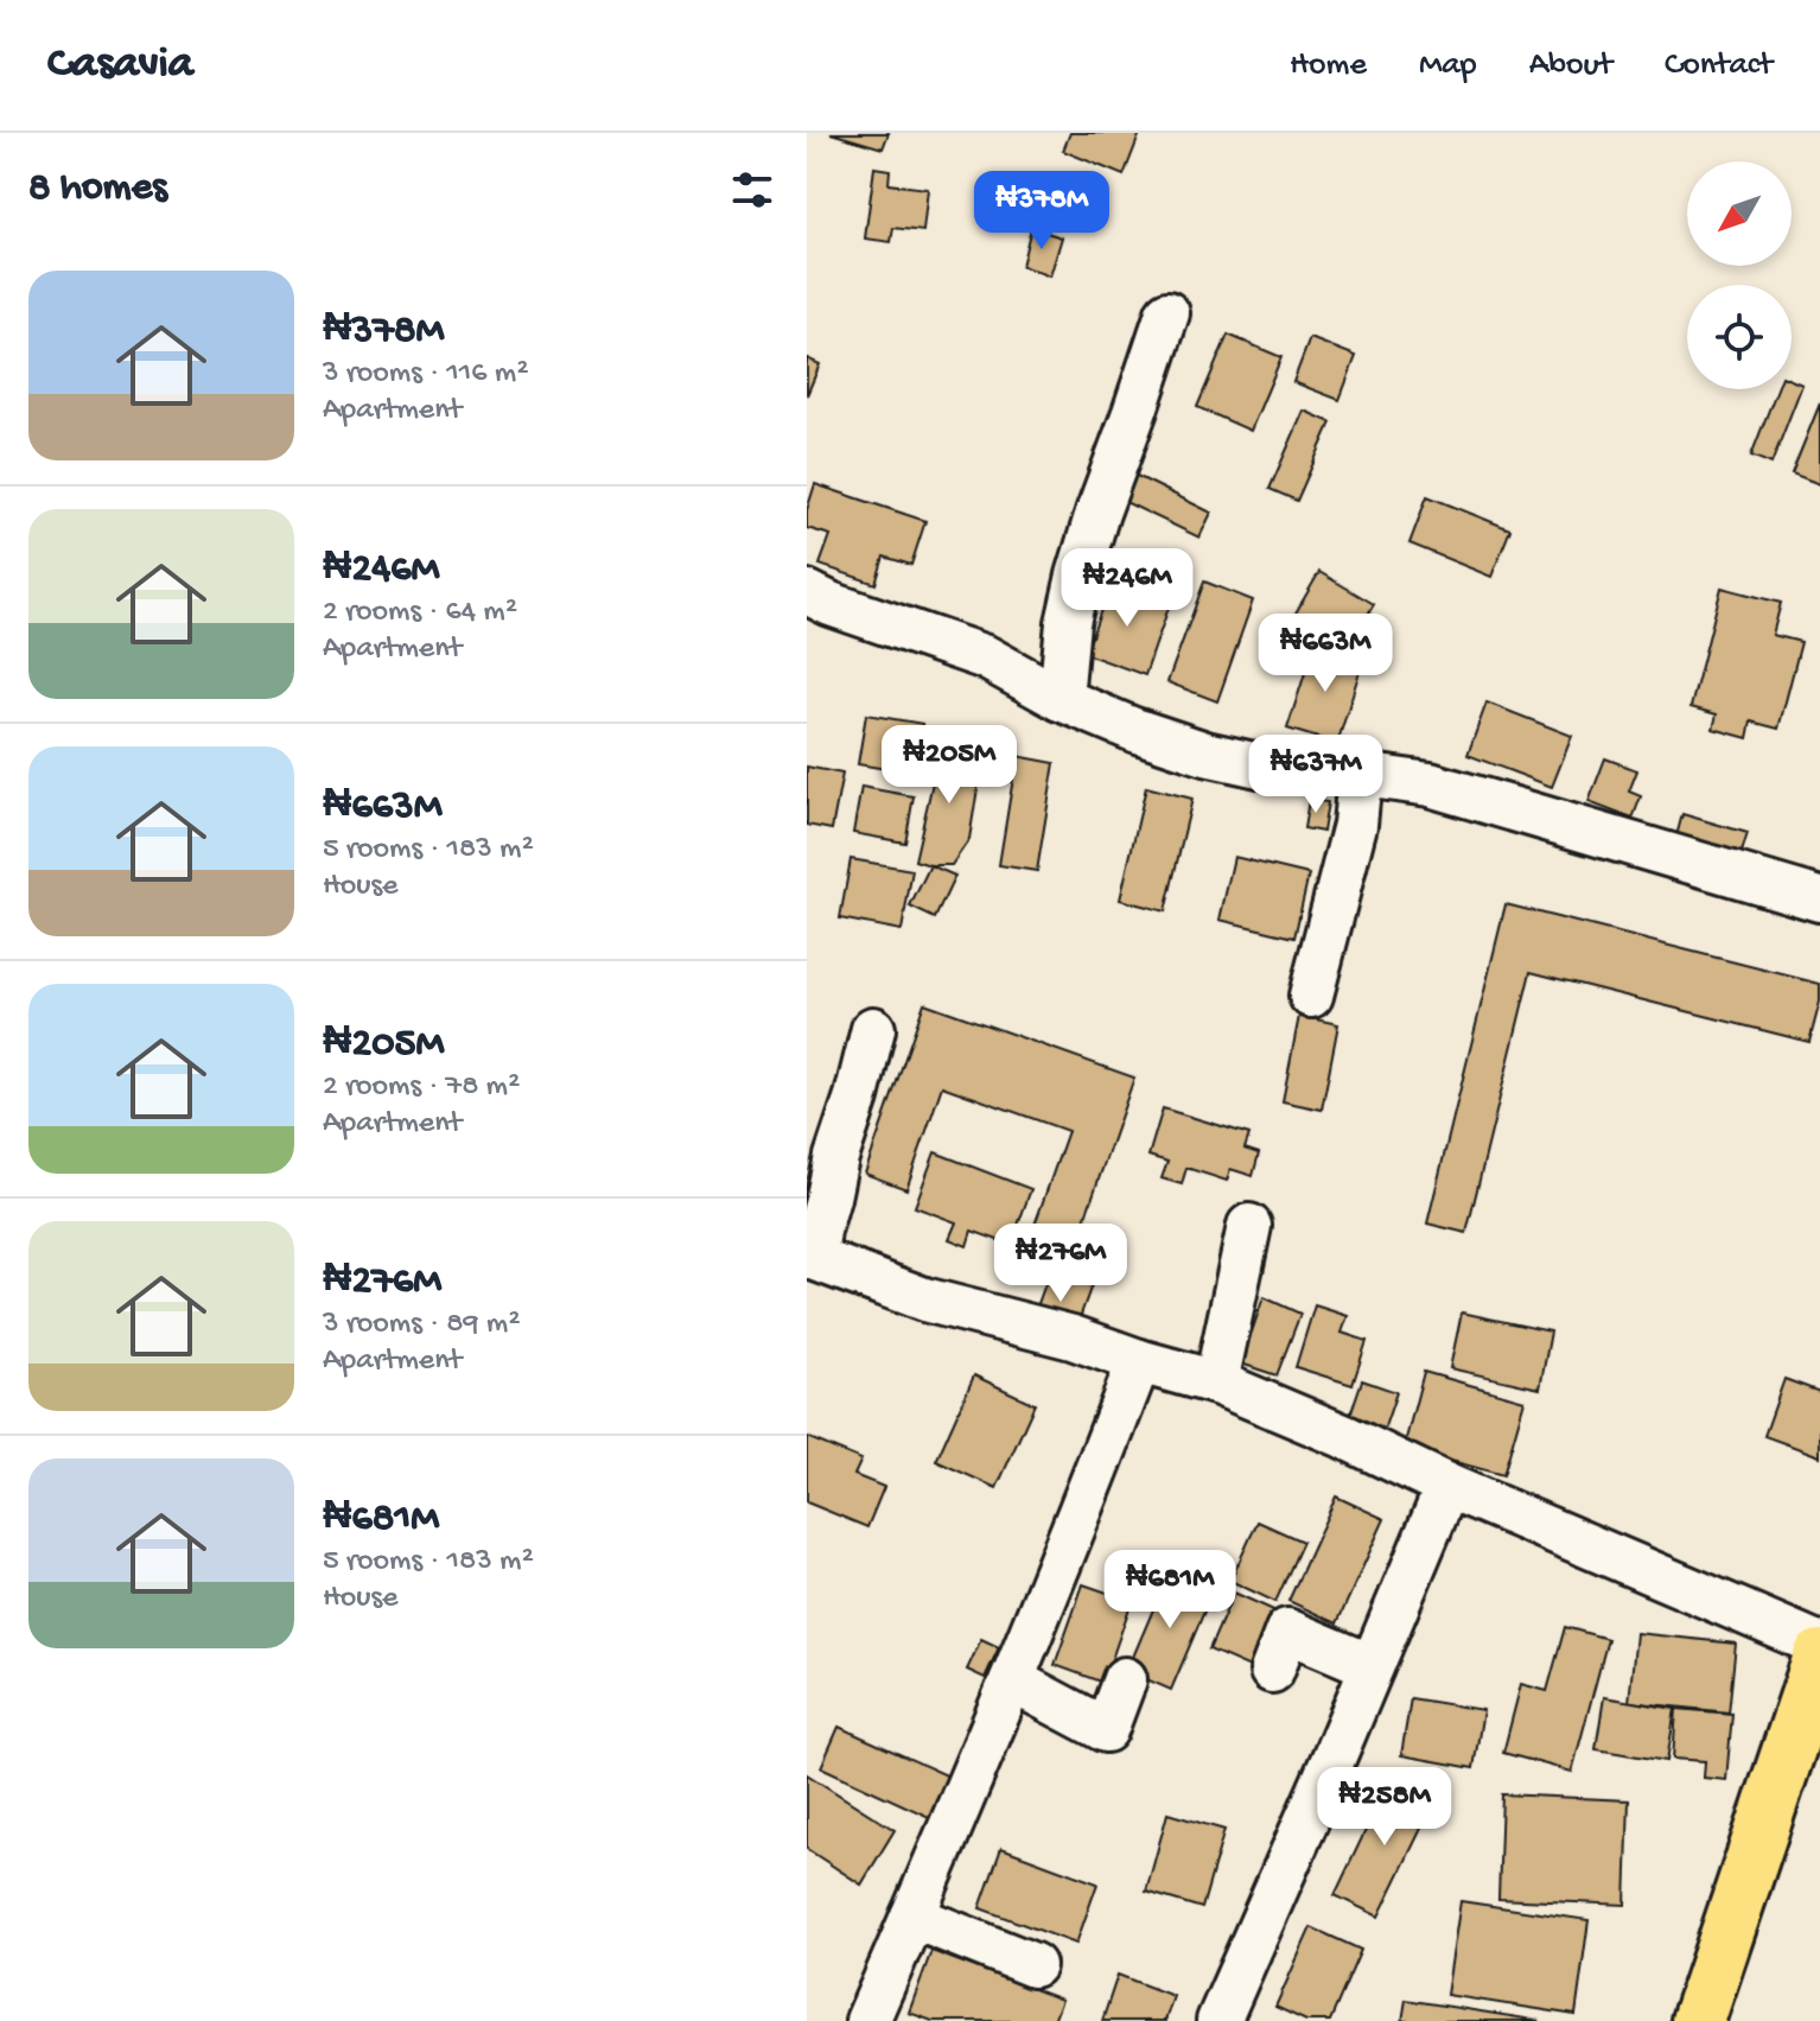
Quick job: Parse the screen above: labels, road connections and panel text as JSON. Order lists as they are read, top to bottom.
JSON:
{
  "north": "bottom left",
  "page": {
    "header": "Casavia",
    "nav": [
      "Home",
      "Map",
      "About",
      "Contact"
    ],
    "heading": "8 homes",
    "price": [
      "₦378M",
      "₦246M",
      "₦663M",
      "₦205M",
      "₦637M",
      "₦276M",
      "₦681M",
      "₦258M"
    ],
    "list": [
      {
        "name": "₦378M",
        "note": "3 rooms · 116 m² · Apartment"
      },
      {
        "name": "₦246M",
        "note": "2 rooms · 64 m² · Apartment"
      },
      {
        "name": "₦663M",
        "note": "5 rooms · 183 m² · House"
      },
      {
        "name": "₦205M",
        "note": "2 rooms · 78 m² · Apartment"
      },
      {
        "name": "₦276M",
        "note": "3 rooms · 89 m² · Apartment"
      },
      {
        "name": "₦681M",
        "note": "5 rooms · 183 m² · House"
      }
    ]
  }
}
